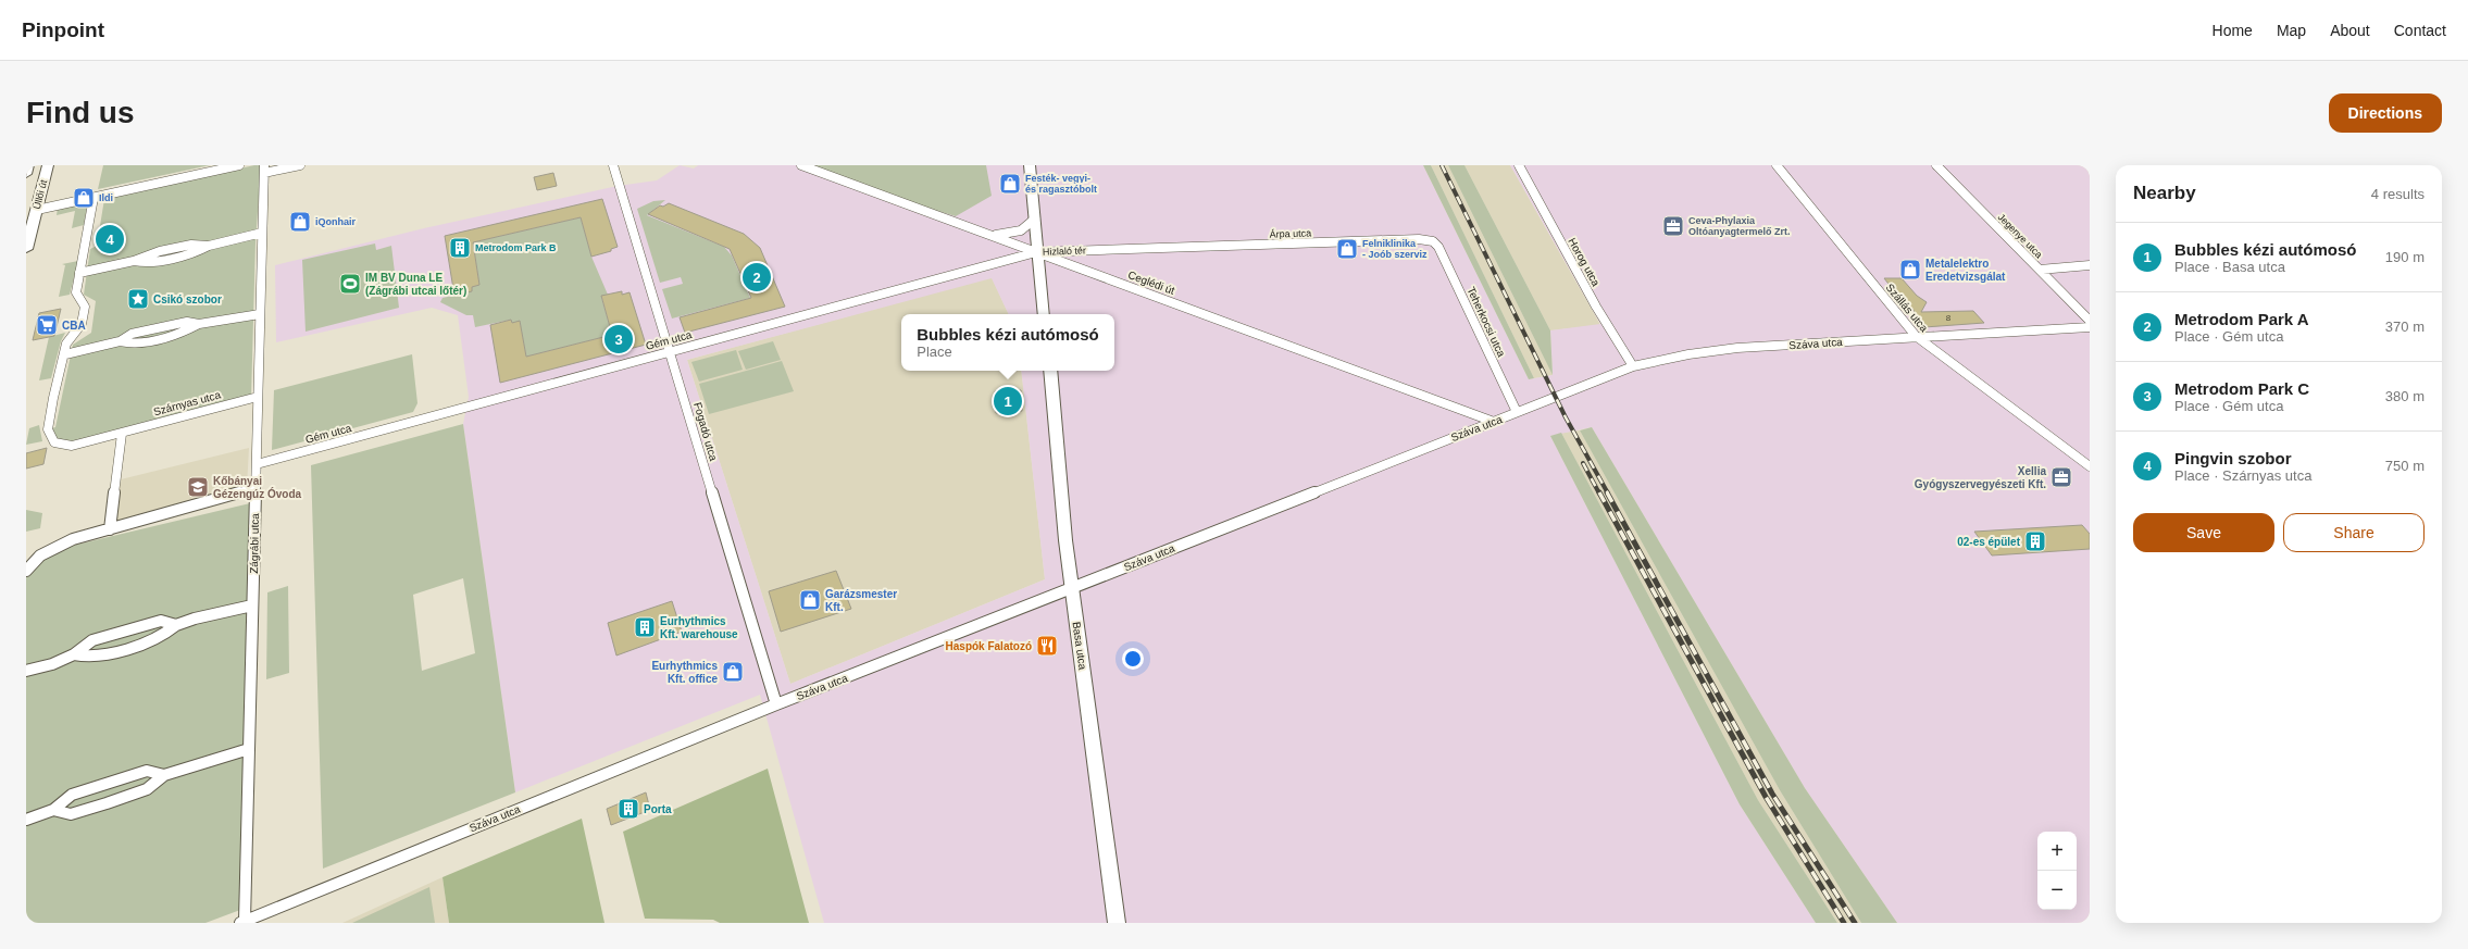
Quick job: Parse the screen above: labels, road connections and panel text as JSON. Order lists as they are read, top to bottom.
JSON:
{
  "streets": {
    "main road": ["Üllői út"],
    "street": [
      "Árpa utca",
      "Jegenye utca",
      "Hizlaló tér",
      "Horog utca",
      "Ceglédi út",
      "Szállás utca",
      "Teherkocsi utca",
      "Gém utca",
      "Száva utca",
      "Szárnyas utca",
      "Fogadó utca",
      "Zágrábi utca",
      "Basa utca"
    ]
  },
  "crossings": [
    ["Árpa utca", "Hizlaló tér"],
    ["Árpa utca", "Teherkocsi utca"],
    ["Hizlaló tér", "Ceglédi út"],
    ["Hizlaló tér", "Gém utca"],
    ["Horog utca", "Száva utca"],
    ["Ceglédi út", "Gém utca"],
    ["Ceglédi út", "Száva utca"],
    ["Szállás utca", "Száva utca"],
    ["Teherkocsi utca", "Száva utca"],
    ["Gém utca", "Fogadó utca"],
    ["Gém utca", "Zágrábi utca"],
    ["Száva utca", "Fogadó utca"],
    ["Száva utca", "Zágrábi utca"],
    ["Száva utca", "Basa utca"],
    ["Szárnyas utca", "Zágrábi utca"]
  ],
  "places": {
    "shop": [
      "Festék- vegyi- és ragasztóbolt",
      "Ildi",
      "iQonhair",
      "Felniklinika - Joób szerviz",
      "Metalelektro Eredetvizsgálat",
      "Garázsmester Kft.",
      "Eurhythmics Kft. office"
    ],
    "office": ["Ceva-Phylaxia Oltóanyagtermelő Zrt.", "Xellia Gyógyszervegyészeti Kft."],
    "building": [
      "Metrodom Park B",
      "02-es épület",
      "Eurhythmics Kft. warehouse",
      "Porta"
    ],
    "sports": ["IM BV Duna LE (Zágrábi utcai lőtér)"],
    "place": ["Csikó szobor"],
    "supermarket": ["CBA"],
    "school or university": ["Kőbányai Gézengúz Óvoda"],
    "restaurant": ["Haspók Falatozó"]
  },
  "house_numbers": ["8"],
  "page": {
    "header": "Pinpoint",
    "nav": [
      "Home",
      "Map",
      "About",
      "Contact"
    ],
    "buttons": [
      "Directions",
      ["Save", "Share"]
    ],
    "title": "Find us",
    "heading": ["Nearby", "4 results"],
    "list": [
      {
        "mark": "1",
        "name": "Bubbles kézi autómosó",
        "note": "Place · Basa utca",
        "value": "190 m"
      },
      {
        "mark": "2",
        "name": "Metrodom Park A",
        "note": "Place · Gém utca",
        "value": "370 m"
      },
      {
        "mark": "3",
        "name": "Metrodom Park C",
        "note": "Place · Gém utca",
        "value": "380 m"
      },
      {
        "mark": "4",
        "name": "Pingvin szobor",
        "note": "Place · Szárnyas utca",
        "value": "750 m"
      }
    ],
    "pins": [
      "4",
      "2",
      "3",
      "1"
    ],
    "popup": ["Bubbles kézi autómosó", "Place"],
    "map_buttons": ["+", "−"]
  }
}
